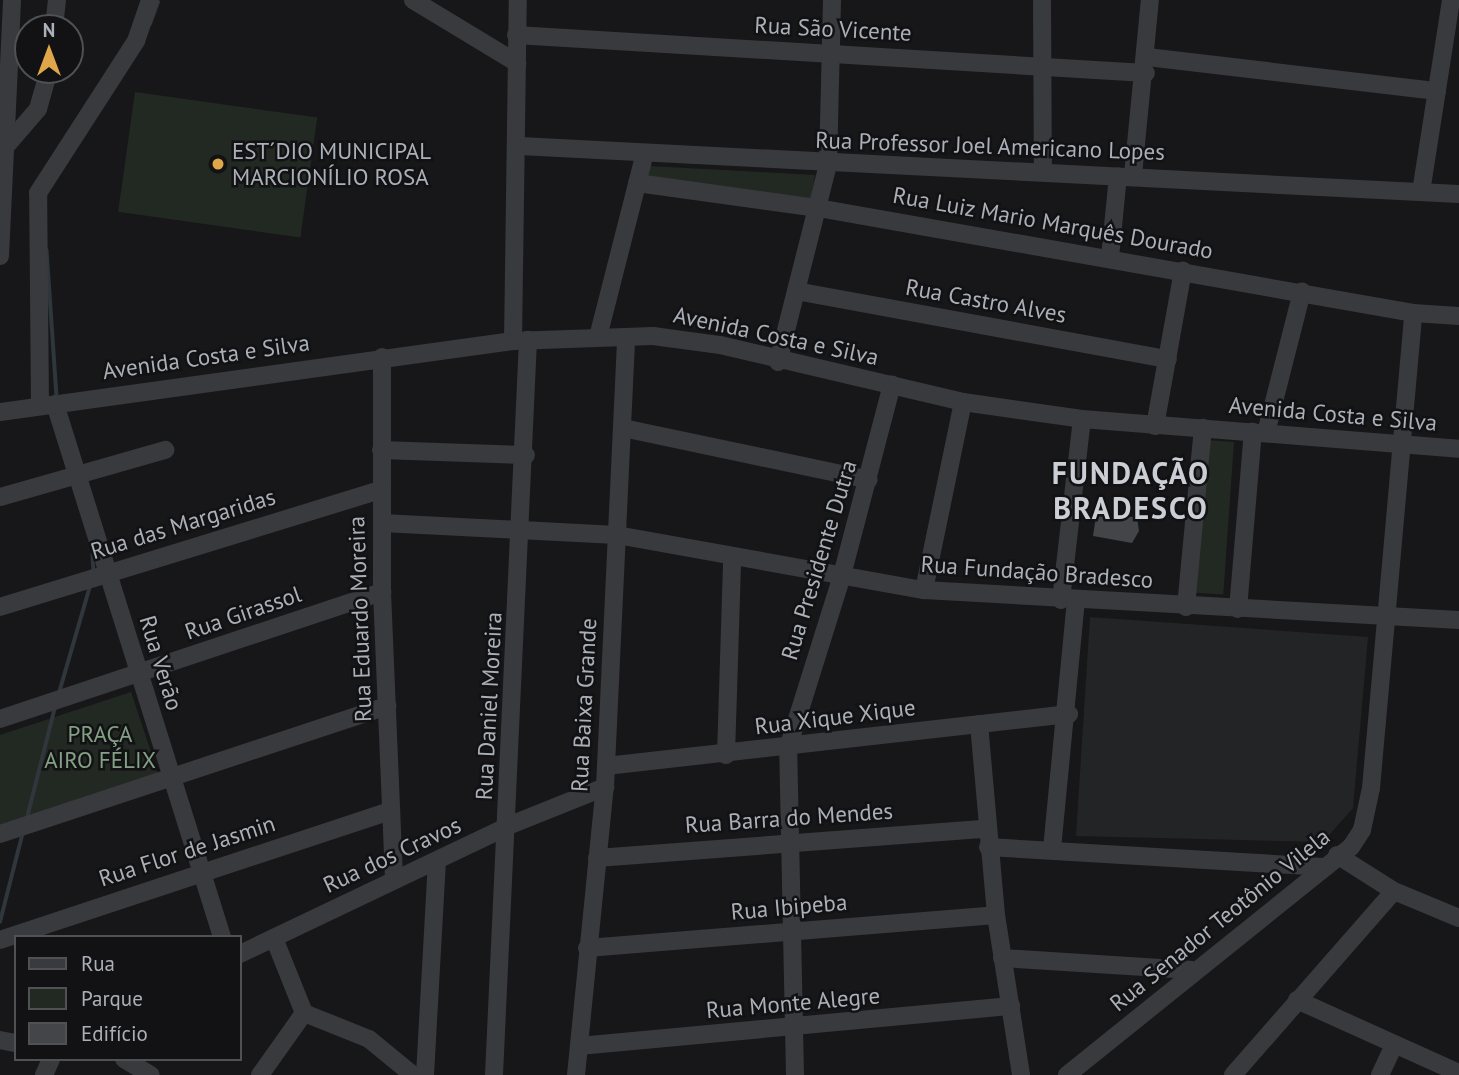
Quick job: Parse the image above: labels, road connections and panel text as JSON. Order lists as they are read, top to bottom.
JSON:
{
  "streets": {
    "street": [
      "Rua São Vicente",
      "Rua Professor Joel Americano Lopes",
      "Rua Luiz Mario Marquês Dourado",
      "Rua Castro Alves",
      "Avenida Costa e Silva",
      "Rua das Margaridas",
      "Rua Presidente Dutra",
      "Rua Fundação Bradesco",
      "Rua Girassol",
      "Rua Eduardo Moreira",
      "Rua Verão",
      "Rua Baixa Grande",
      "Rua Daniel Moreira",
      "Rua Xique Xique",
      "Rua Barra do Mendes",
      "Rua Flor de Jasmin",
      "Rua dos Cravos",
      "Rua Ibipeba",
      "Rua Senador Teotônio Vilela",
      "Rua Monte Alegre"
    ]
  },
  "crossings": [
    ["Rua São Vicente", "Rua Daniel Moreira"],
    ["Rua Professor Joel Americano Lopes", "Rua Daniel Moreira"],
    ["Rua Luiz Mario Marquês Dourado", "Rua Senador Teotônio Vilela"],
    ["Avenida Costa e Silva", "Rua Presidente Dutra"],
    ["Avenida Costa e Silva", "Rua Eduardo Moreira"],
    ["Avenida Costa e Silva", "Rua Verão"],
    ["Avenida Costa e Silva", "Rua Baixa Grande"],
    ["Avenida Costa e Silva", "Rua Daniel Moreira"],
    ["Avenida Costa e Silva", "Rua Senador Teotônio Vilela"],
    ["Rua das Margaridas", "Rua Eduardo Moreira"],
    ["Rua das Margaridas", "Rua Verão"],
    ["Rua Presidente Dutra", "Rua Fundação Bradesco"],
    ["Rua Presidente Dutra", "Rua Xique Xique"],
    ["Rua Presidente Dutra", "Rua Barra do Mendes"],
    ["Rua Presidente Dutra", "Rua Ibipeba"],
    ["Rua Presidente Dutra", "Rua Monte Alegre"],
    ["Rua Fundação Bradesco", "Rua Eduardo Moreira"],
    ["Rua Fundação Bradesco", "Rua Baixa Grande"],
    ["Rua Fundação Bradesco", "Rua Daniel Moreira"],
    ["Rua Fundação Bradesco", "Rua Senador Teotônio Vilela"],
    ["Rua Girassol", "Rua Eduardo Moreira"],
    ["Rua Girassol", "Rua Verão"],
    ["Rua Eduardo Moreira", "Rua Flor de Jasmin"],
    ["Rua Eduardo Moreira", "Rua dos Cravos"],
    ["Rua Verão", "Rua Flor de Jasmin"],
    ["Rua Baixa Grande", "Rua Xique Xique"],
    ["Rua Baixa Grande", "Rua Barra do Mendes"],
    ["Rua Baixa Grande", "Rua dos Cravos"],
    ["Rua Baixa Grande", "Rua Ibipeba"],
    ["Rua Baixa Grande", "Rua Monte Alegre"],
    ["Rua Daniel Moreira", "Rua dos Cravos"],
    ["Rua Barra do Mendes", "Rua Senador Teotônio Vilela"]
  ],
  "districts": ["FUNDAÇÃO BRADESCO"],
  "parks": ["PRAÇA AIRO FÉLIX"],
  "places": ["EST´DIO MUNICIPAL MARCIONÍLIO ROSA"],
  "legend": ["Rua", "Parque", "Edifício"],
  "north": "top"
}
